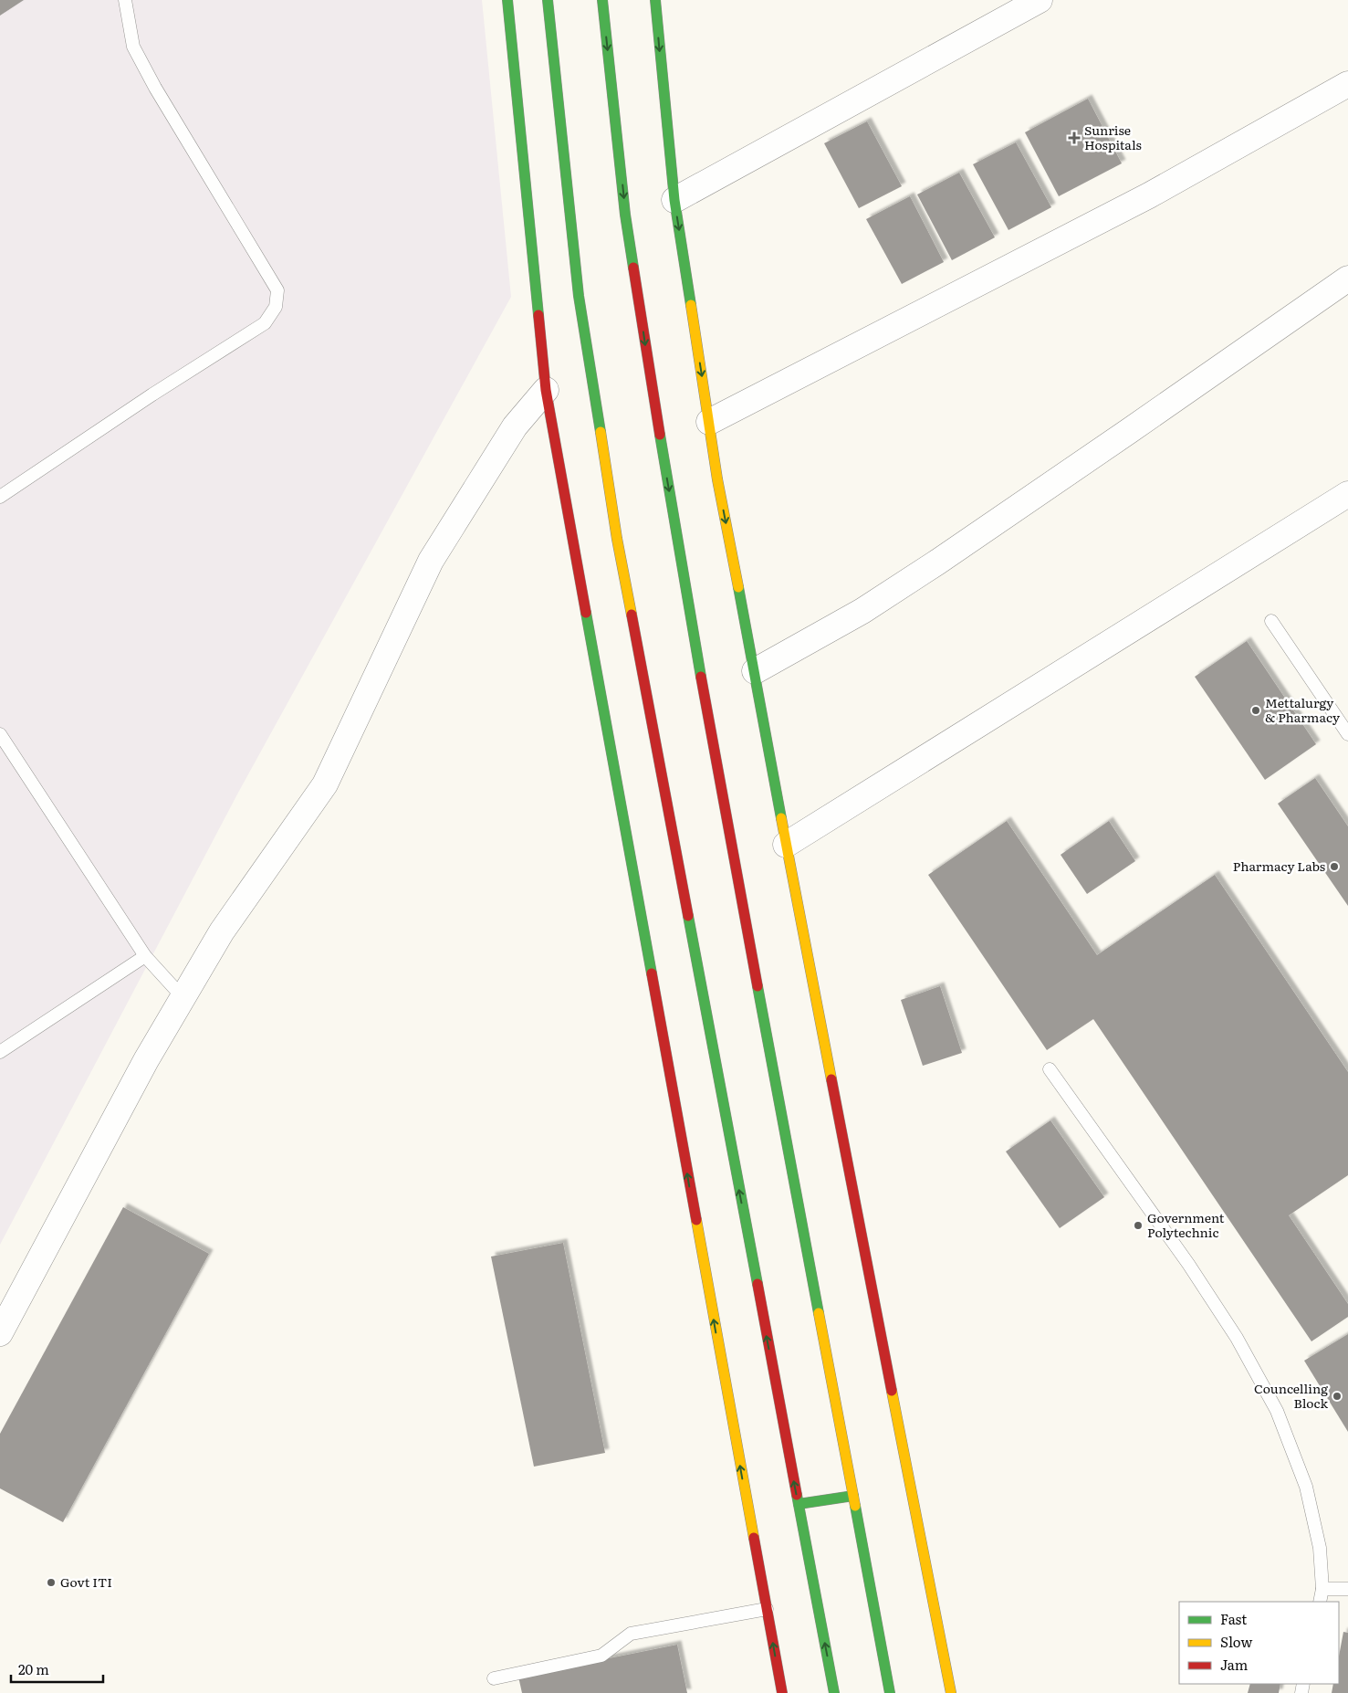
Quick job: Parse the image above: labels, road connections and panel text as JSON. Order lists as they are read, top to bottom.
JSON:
{
  "places": {
    "health": ["Sunrise Hospitals"],
    "other": [
      "Mettalurgy & Pharmacy",
      "Pharmacy Labs",
      "Government Polytechnic",
      "Councelling Block",
      "Govt ITI"
    ]
  },
  "legend": ["Fast", "Slow", "Jam"],
  "scale_bar": "20 m"
}
